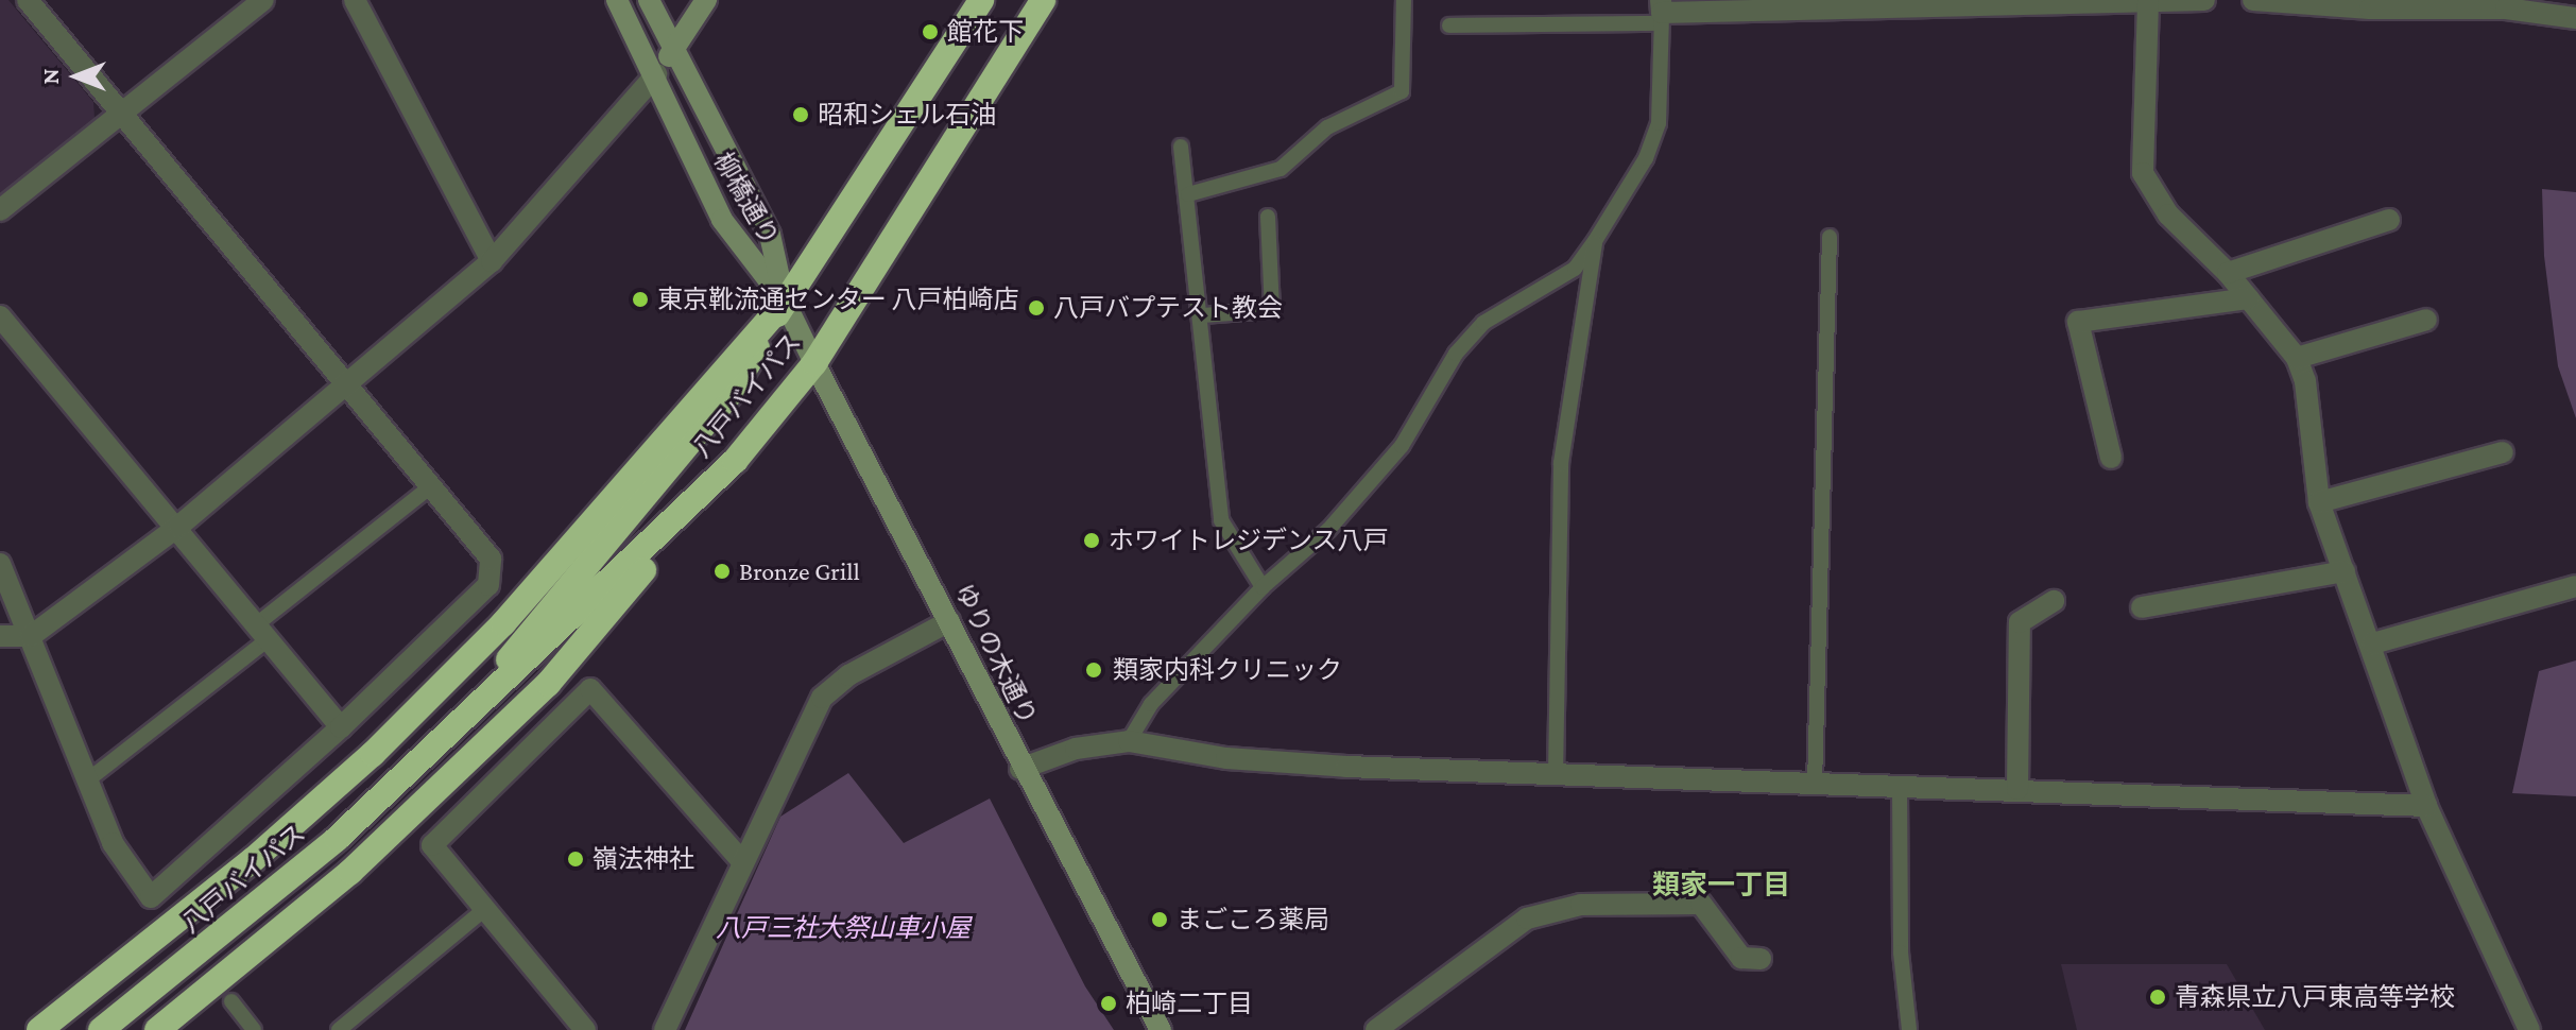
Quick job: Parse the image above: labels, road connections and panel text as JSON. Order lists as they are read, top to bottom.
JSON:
{
  "streets": {
    "highway": ["八戸バイパス"],
    "street": ["柳橋通り", "ゆりの木通り"]
  },
  "crossings": [
    ["柳橋通り", "八戸バイパス"],
    ["柳橋通り", "ゆりの木通り"],
    ["八戸バイパス", "ゆりの木通り"]
  ],
  "districts": ["類家一丁目"],
  "parks": ["八戸三社大祭山車小屋"],
  "places": [
    "館花下",
    "昭和シェル石油",
    "東京靴流通センター 八戸柏崎店",
    "八戸バプテスト教会",
    "ホワイトレジデンス八戸",
    "Bronze Grill",
    "類家内科クリニック",
    "嶺法神社",
    "まごころ薬局",
    "青森県立八戸東高等学校",
    "柏崎二丁目"
  ],
  "north": "left"
}
